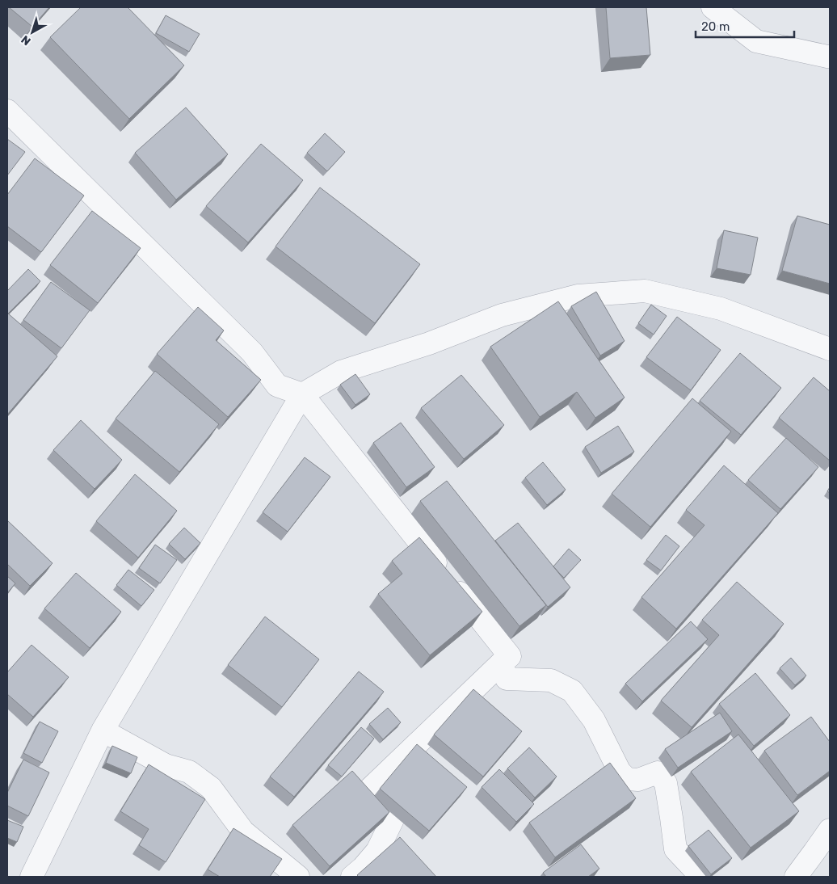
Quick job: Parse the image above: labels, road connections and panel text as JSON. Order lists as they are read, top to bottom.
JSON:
{
  "scale_bar": "20 m",
  "north": "bottom left"
}
